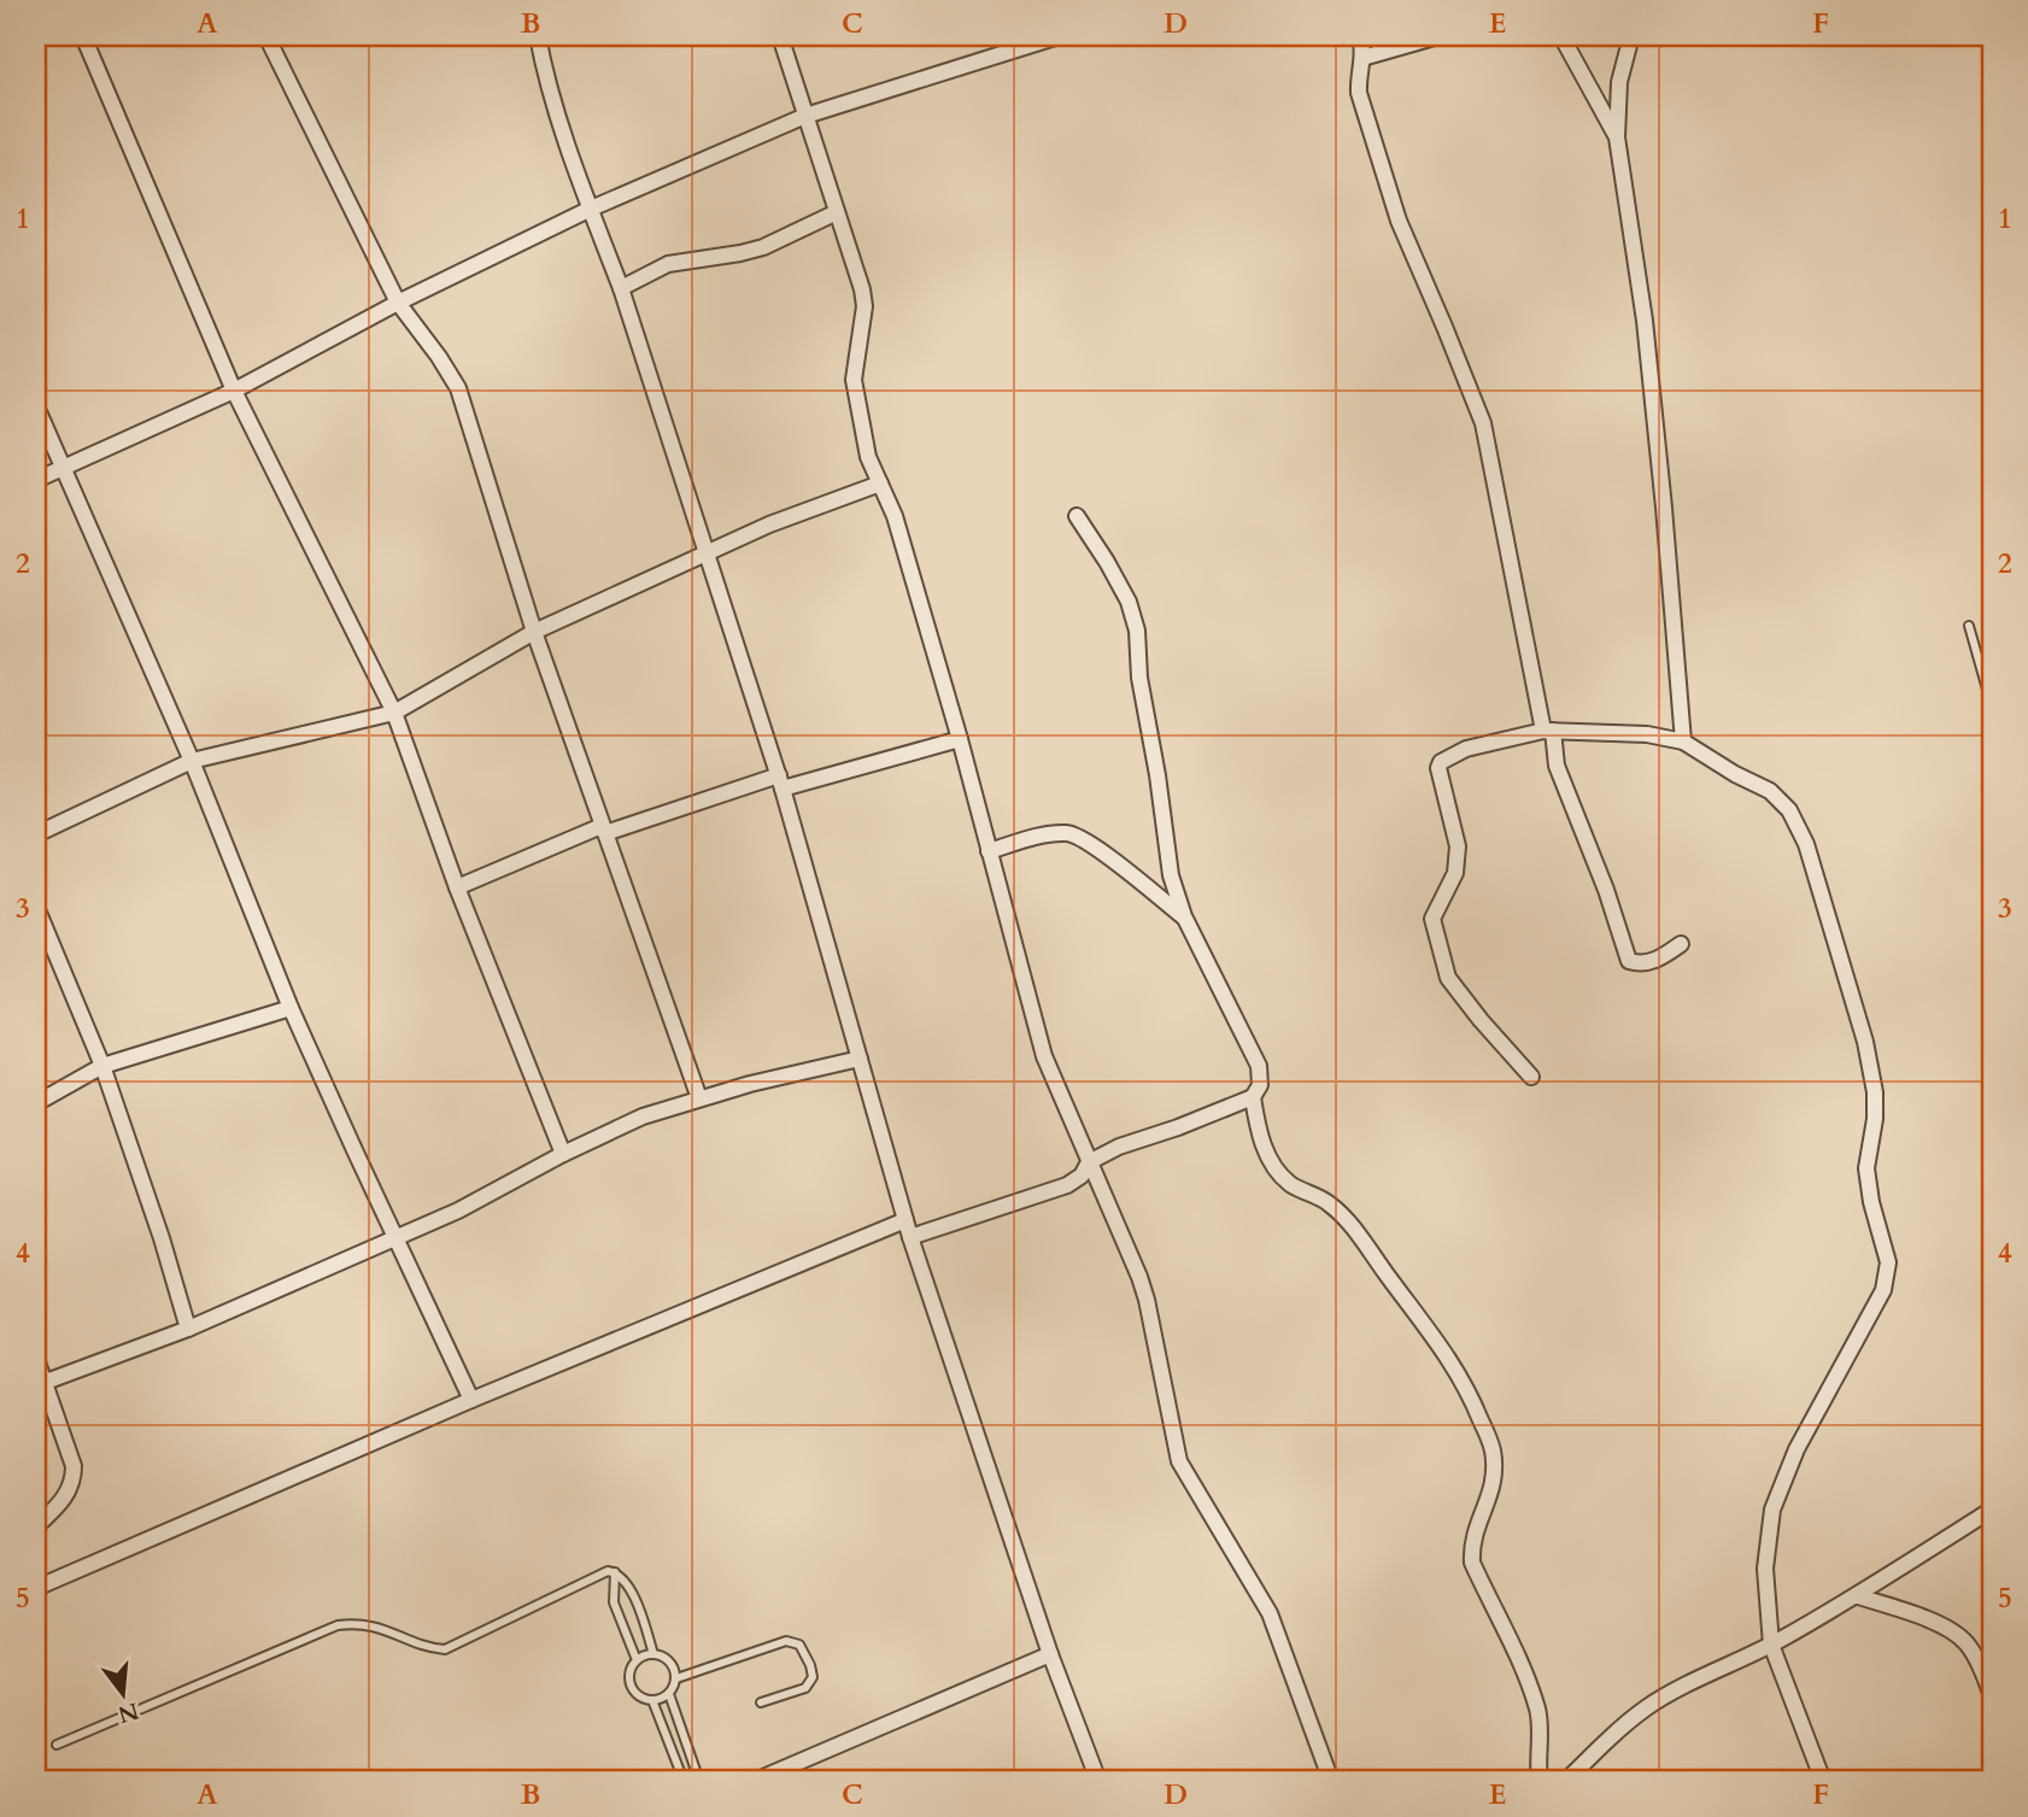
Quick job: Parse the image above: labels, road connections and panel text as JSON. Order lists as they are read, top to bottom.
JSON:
{
  "north": "bottom",
  "grid": {
    "columns": [
      "A",
      "B",
      "C",
      "D",
      "E",
      "F"
    ],
    "rows": [
      "1",
      "2",
      "3",
      "4",
      "5"
    ]
  }
}
